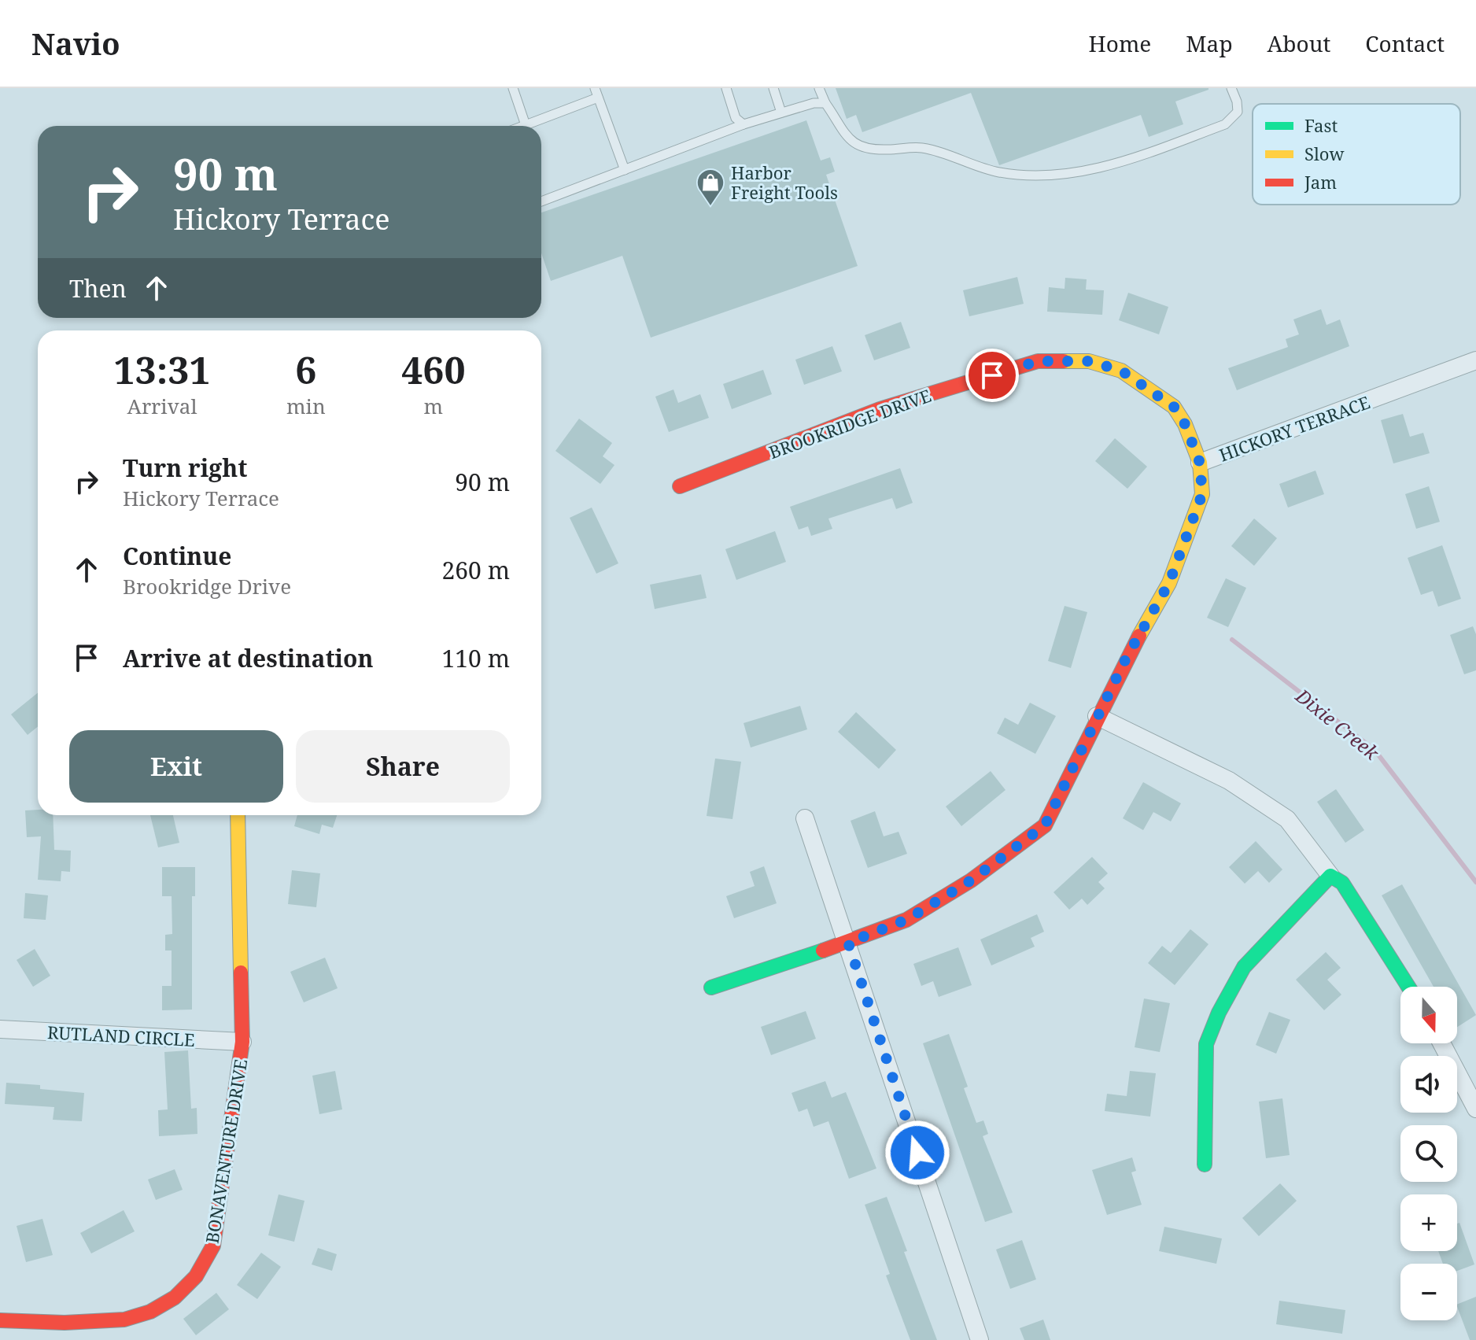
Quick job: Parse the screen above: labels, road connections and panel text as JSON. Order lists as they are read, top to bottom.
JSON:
{
  "streets": {
    "street": [
      "BROOKRIDGE DRIVE",
      "HICKORY TERRACE",
      "RUTLAND CIRCLE",
      "BONAVENTURE DRIVE"
    ]
  },
  "crossings": [
    ["BROOKRIDGE DRIVE", "HICKORY TERRACE"],
    ["RUTLAND CIRCLE", "BONAVENTURE DRIVE"]
  ],
  "water": ["Dixie Creek"],
  "places": {
    "shop": ["Harbor Freight Tools"]
  },
  "legend": ["Fast", "Slow", "Jam"],
  "north": "bottom",
  "page": {
    "header": "Navio",
    "nav": [
      "Home",
      "Map",
      "About",
      "Contact"
    ],
    "turn": ["90 m", "Hickory Terrace"],
    "then": "Then",
    "eta": [
      "13:31",
      "Arrival",
      "6",
      "min",
      "460",
      "m"
    ],
    "list": [
      {
        "name": "Turn right",
        "note": "Hickory Terrace",
        "value": "90 m"
      },
      {
        "name": "Continue",
        "note": "Brookridge Drive",
        "value": "260 m"
      },
      {
        "name": "Arrive at destination",
        "value": "110 m"
      }
    ],
    "buttons": ["Exit", "Share"],
    "map_buttons": ["+", "−"]
  }
}
